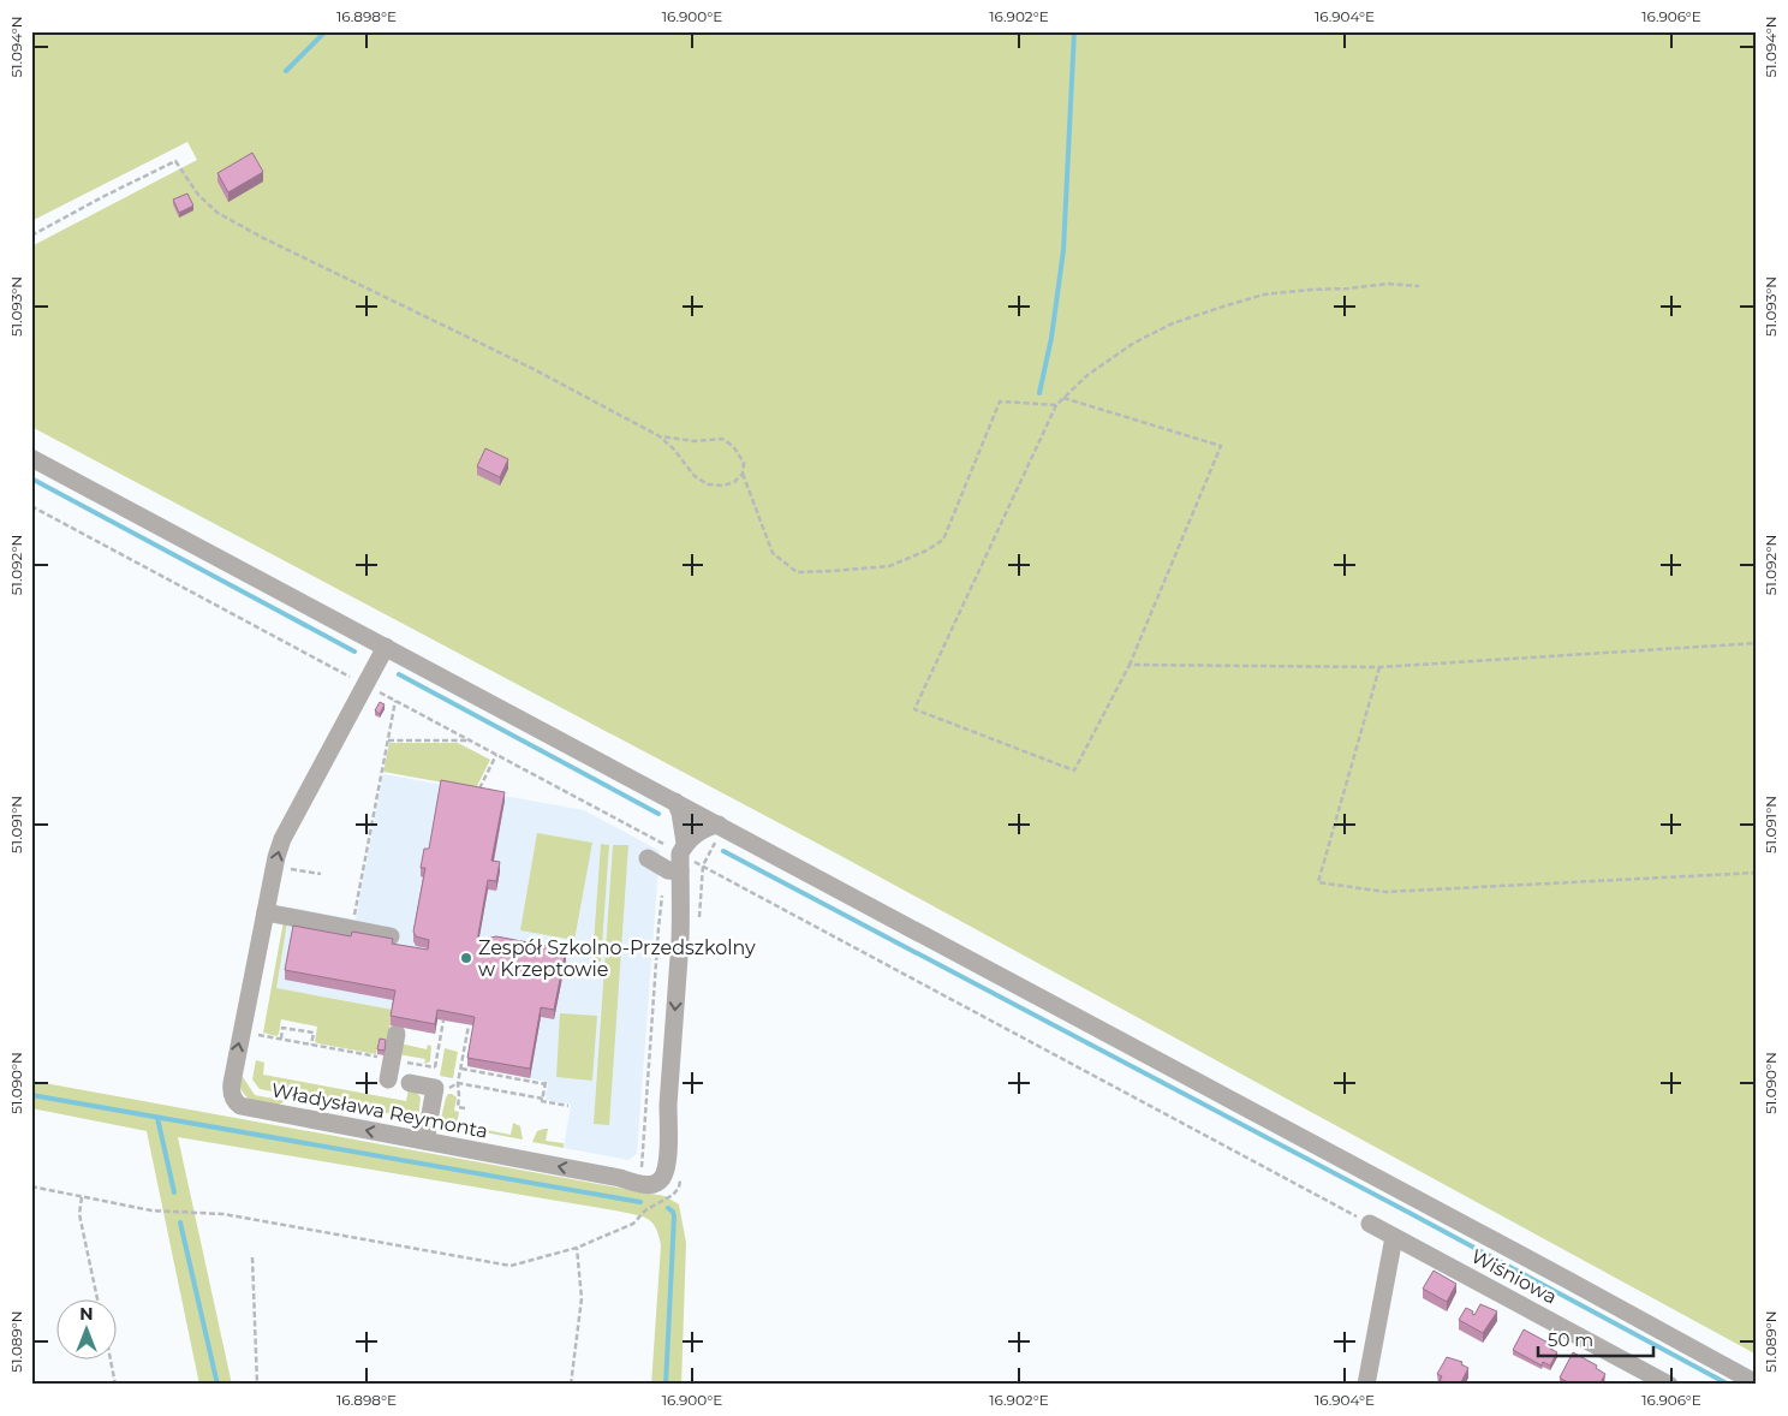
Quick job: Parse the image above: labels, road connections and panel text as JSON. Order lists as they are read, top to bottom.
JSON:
{
  "streets": {
    "street": ["Władysława Reymonta", "Wiśniowa"]
  },
  "places": ["Zespół Szkolno-Przedszkolny w Krzeptowie"],
  "scale_bar": "50 m",
  "north": "top",
  "coordinates": [
    "16.898°E",
    "16.900°E",
    "16.902°E",
    "16.904°E",
    "16.906°E",
    "51.094°N",
    "51.093°N",
    "51.092°N",
    "51.091°N",
    "51.090°N",
    "51.089°N"
  ]
}
